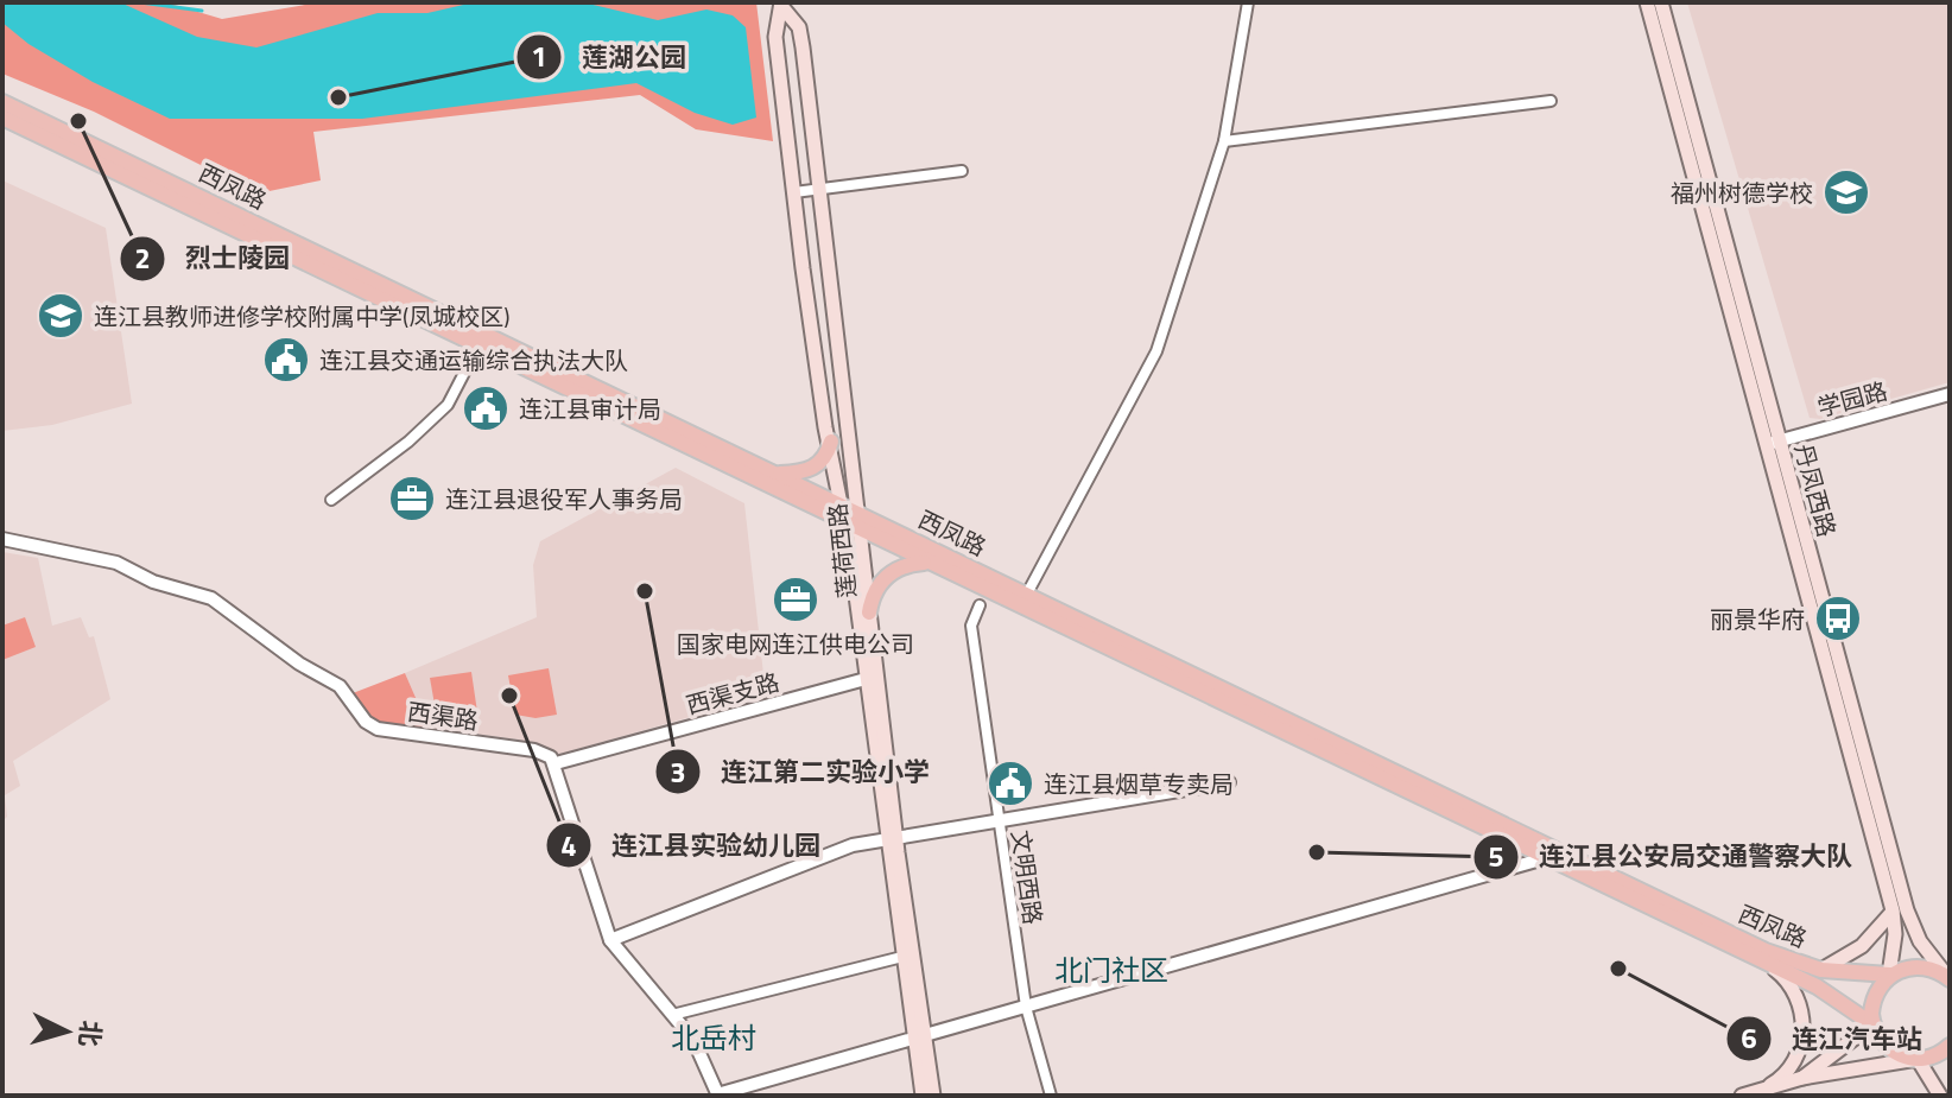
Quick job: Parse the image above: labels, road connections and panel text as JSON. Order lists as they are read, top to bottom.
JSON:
{
  "streets": {
    "main road": ["西凤路", "丹凤西路", "莲荷西路"],
    "street": [
      "学园路",
      "西渠支路",
      "西渠路",
      "文明西路"
    ]
  },
  "crossings": [
    ["西凤路", "丹凤西路"],
    ["西凤路", "莲荷西路"],
    ["学园路", "丹凤西路"],
    ["莲荷西路", "西渠支路"],
    ["西渠支路", "西渠路"]
  ],
  "districts": ["北门社区", "北岳村"],
  "places": {
    "other": [
      "莲湖公园",
      "烈士陵园",
      "连江第二实验小学",
      "连江县实验幼儿园",
      "连江县公安局交通警察大队",
      "连江汽车站"
    ],
    "school or university": ["福州树德学校", "连江县教师进修学校附属中学(凤城校区)"],
    "public building": ["连江县交通运输综合执法大队", "连江县审计局", "连江县烟草专卖局"],
    "office": ["连江县退役军人事务局", "国家电网连江供电公司"],
    "bus stop": ["丽景华府"]
  },
  "north": "right"
}
